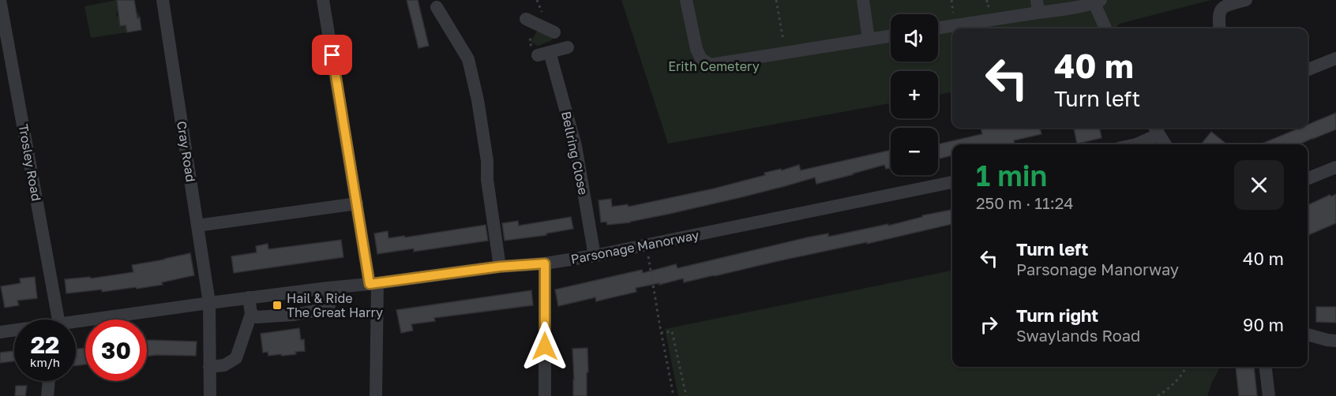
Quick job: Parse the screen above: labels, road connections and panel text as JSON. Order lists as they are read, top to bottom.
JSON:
{
  "streets": {
    "street": [
      "Cray Road",
      "Bellring Close",
      "Trosley Road",
      "Parsonage Manorway"
    ]
  },
  "crossings": [
    ["Cray Road", "Parsonage Manorway"],
    ["Bellring Close", "Parsonage Manorway"]
  ],
  "parks": ["Erith Cemetery"],
  "places": {
    "transit": ["Hail & Ride The Great Harry"]
  },
  "page": {
    "map_buttons": ["+", "−"],
    "turn": ["40 m", "Turn left"],
    "heading": ["1 min", "250 m · 11:24"],
    "list": [
      {
        "name": "Turn left",
        "note": "Parsonage Manorway",
        "value": "40 m"
      },
      {
        "name": "Turn right",
        "note": "Swaylands Road",
        "value": "90 m"
      }
    ],
    "speed": "22 km/h",
    "limit": "30"
  }
}
